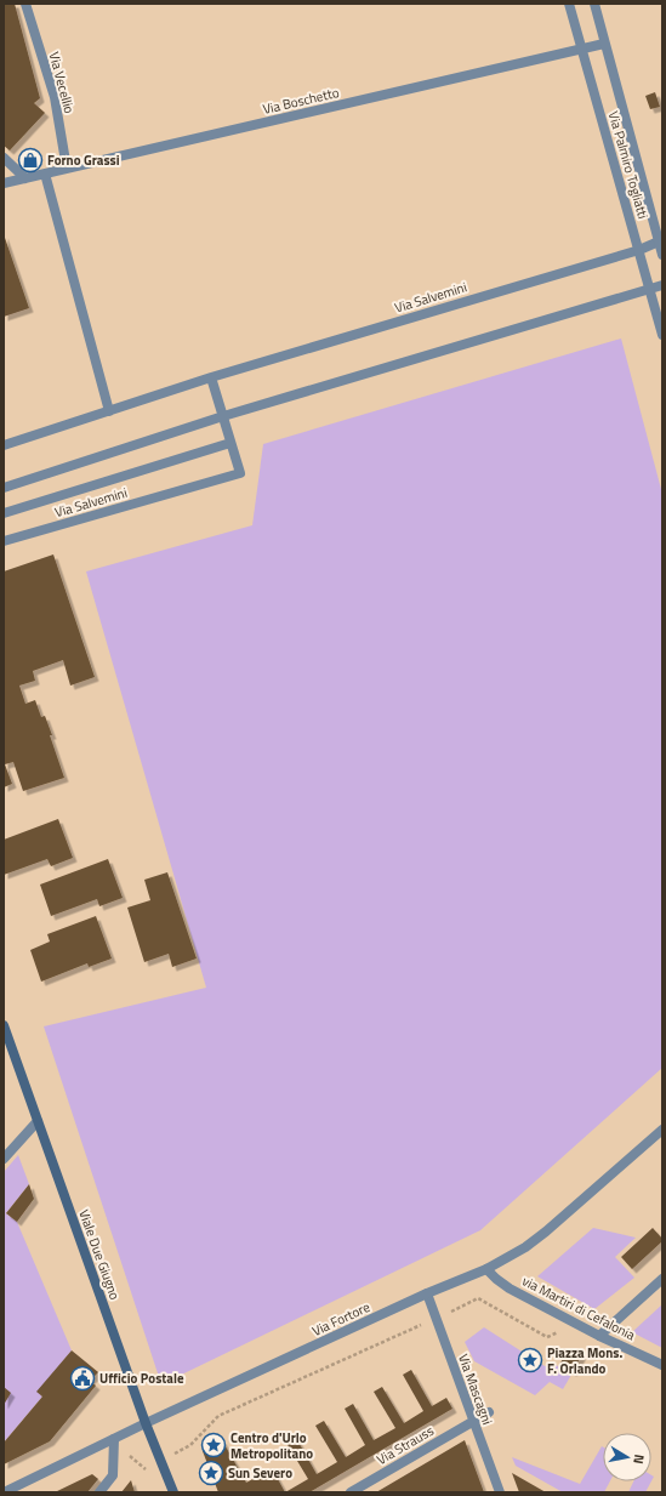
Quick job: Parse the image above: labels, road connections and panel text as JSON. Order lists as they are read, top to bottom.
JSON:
{
  "streets": {
    "main road": ["Viale Due Giugno"],
    "street": [
      "Via Vecellio",
      "Via Boschetto",
      "Via Palmiro Togliatti",
      "Via Salvemini",
      "via Martiri di Cefalonia",
      "Via Fortore",
      "Via Mascagni",
      "Via Strauss"
    ]
  },
  "crossings": [
    ["Via Vecellio", "Via Boschetto"],
    ["Via Boschetto", "Via Palmiro Togliatti"],
    ["Via Palmiro Togliatti", "Via Salvemini"],
    ["Viale Due Giugno", "Via Fortore"],
    ["via Martiri di Cefalonia", "Via Fortore"],
    ["Via Fortore", "Via Mascagni"],
    ["Via Mascagni", "Via Strauss"]
  ],
  "places": {
    "shop": ["Forno Grassi"],
    "place": ["Piazza Mons. F. Orlando", "Centro d'Urlo Metropolitano", "Sun Severo"],
    "public building": ["Ufficio Postale"]
  },
  "north": "right"
}
